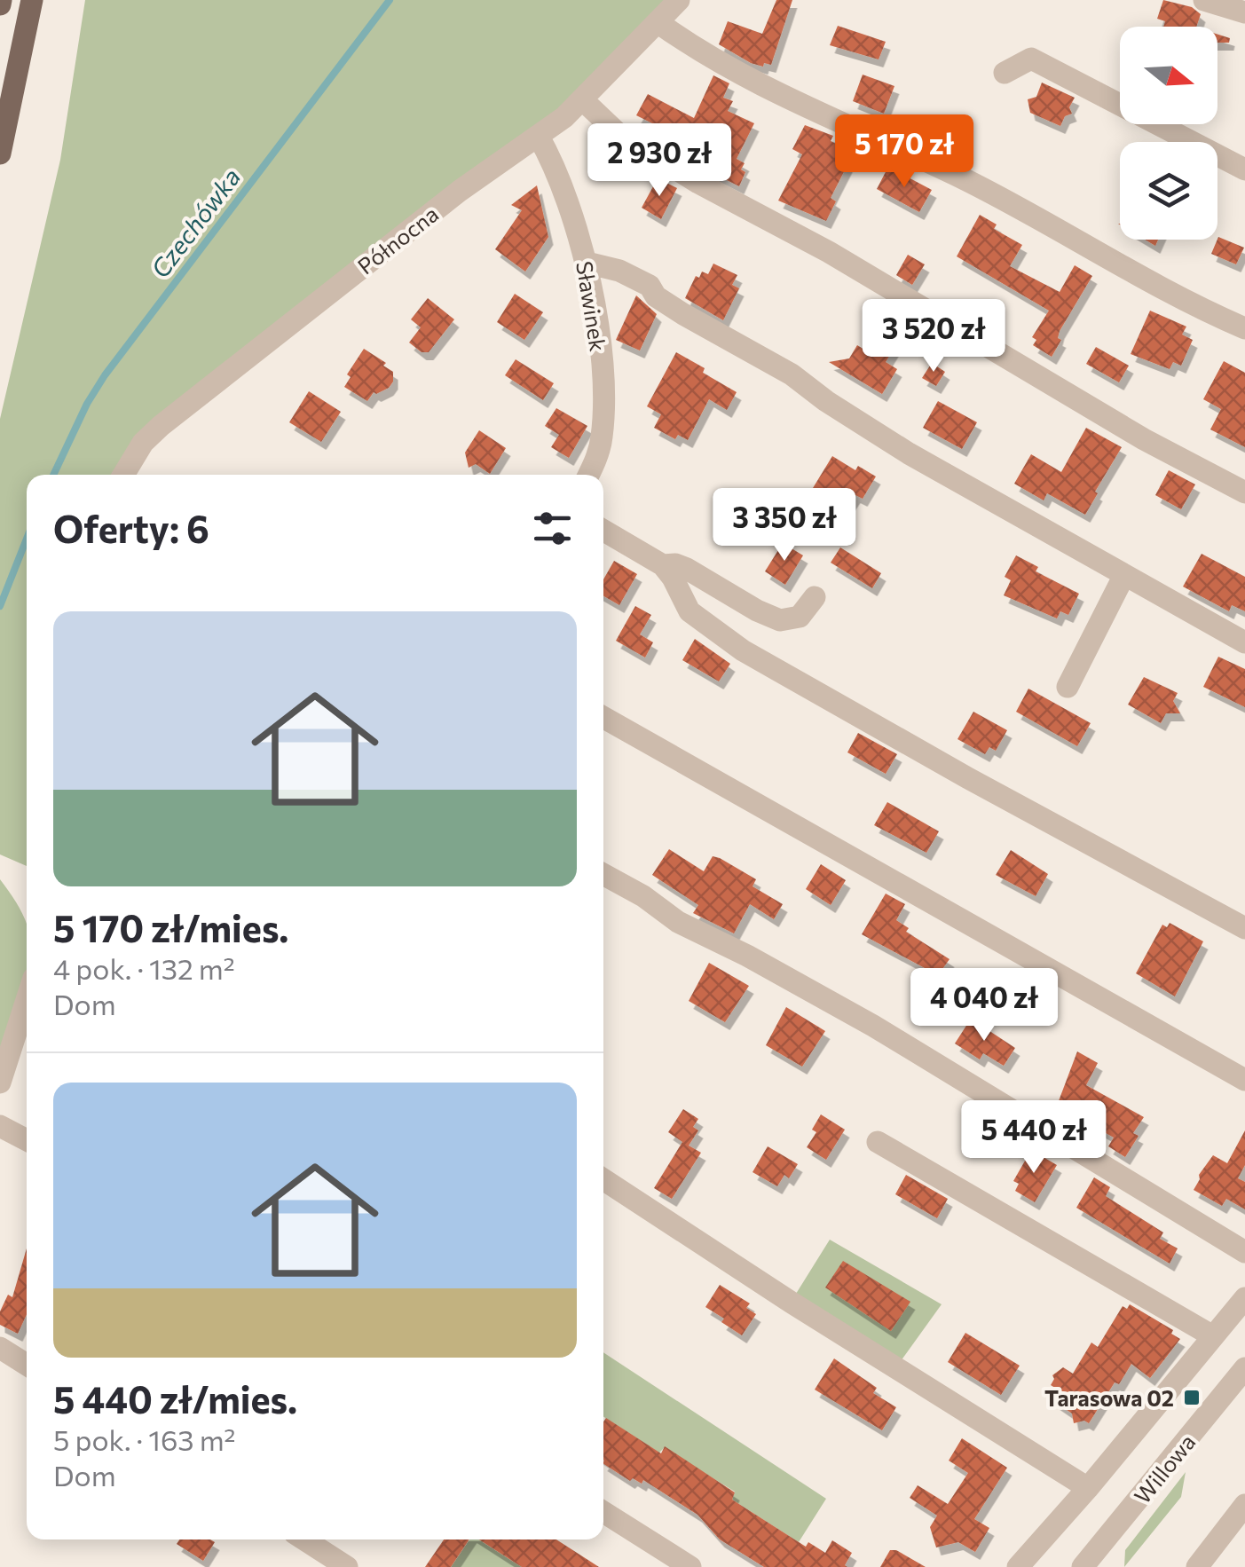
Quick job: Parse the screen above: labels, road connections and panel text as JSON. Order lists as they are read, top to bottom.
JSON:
{
  "streets": {
    "street": ["Północna", "Sławinek", "Willowa"]
  },
  "crossings": [
    ["Północna", "Sławinek"]
  ],
  "water": ["Czechówka"],
  "places": {
    "transit": ["Tarasowa 02"]
  },
  "north": "right",
  "page": {
    "price": [
      "5 170 zł",
      "2 930 zł",
      "3 520 zł",
      "3 350 zł",
      "4 040 zł",
      "5 440 zł"
    ],
    "heading": "Oferty: 6",
    "list": [
      {
        "name": "5 170 zł/mies.",
        "note": "4 pok. · 132 m² · Dom"
      },
      {
        "name": "5 440 zł/mies.",
        "note": "5 pok. · 163 m² · Dom"
      }
    ]
  }
}
